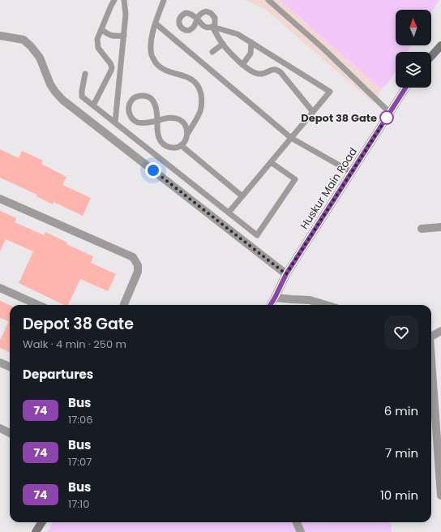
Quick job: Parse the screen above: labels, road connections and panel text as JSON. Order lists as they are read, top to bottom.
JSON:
{
  "streets": {
    "main road": ["Huskur Main Road"]
  },
  "places": ["Depot 38 Gate"],
  "lines": ["bus line 74"],
  "north": "top",
  "page": {
    "heading": [
      ["Depot 38 Gate", "Walk · 4 min · 250 m"],
      "Departures"
    ],
    "list": [
      {
        "mark": "74",
        "name": "Bus",
        "note": "17:06",
        "value": "6 min"
      },
      {
        "mark": "74",
        "name": "Bus",
        "note": "17:07",
        "value": "7 min"
      },
      {
        "mark": "74",
        "name": "Bus",
        "note": "17:10",
        "value": "10 min"
      }
    ]
  }
}
